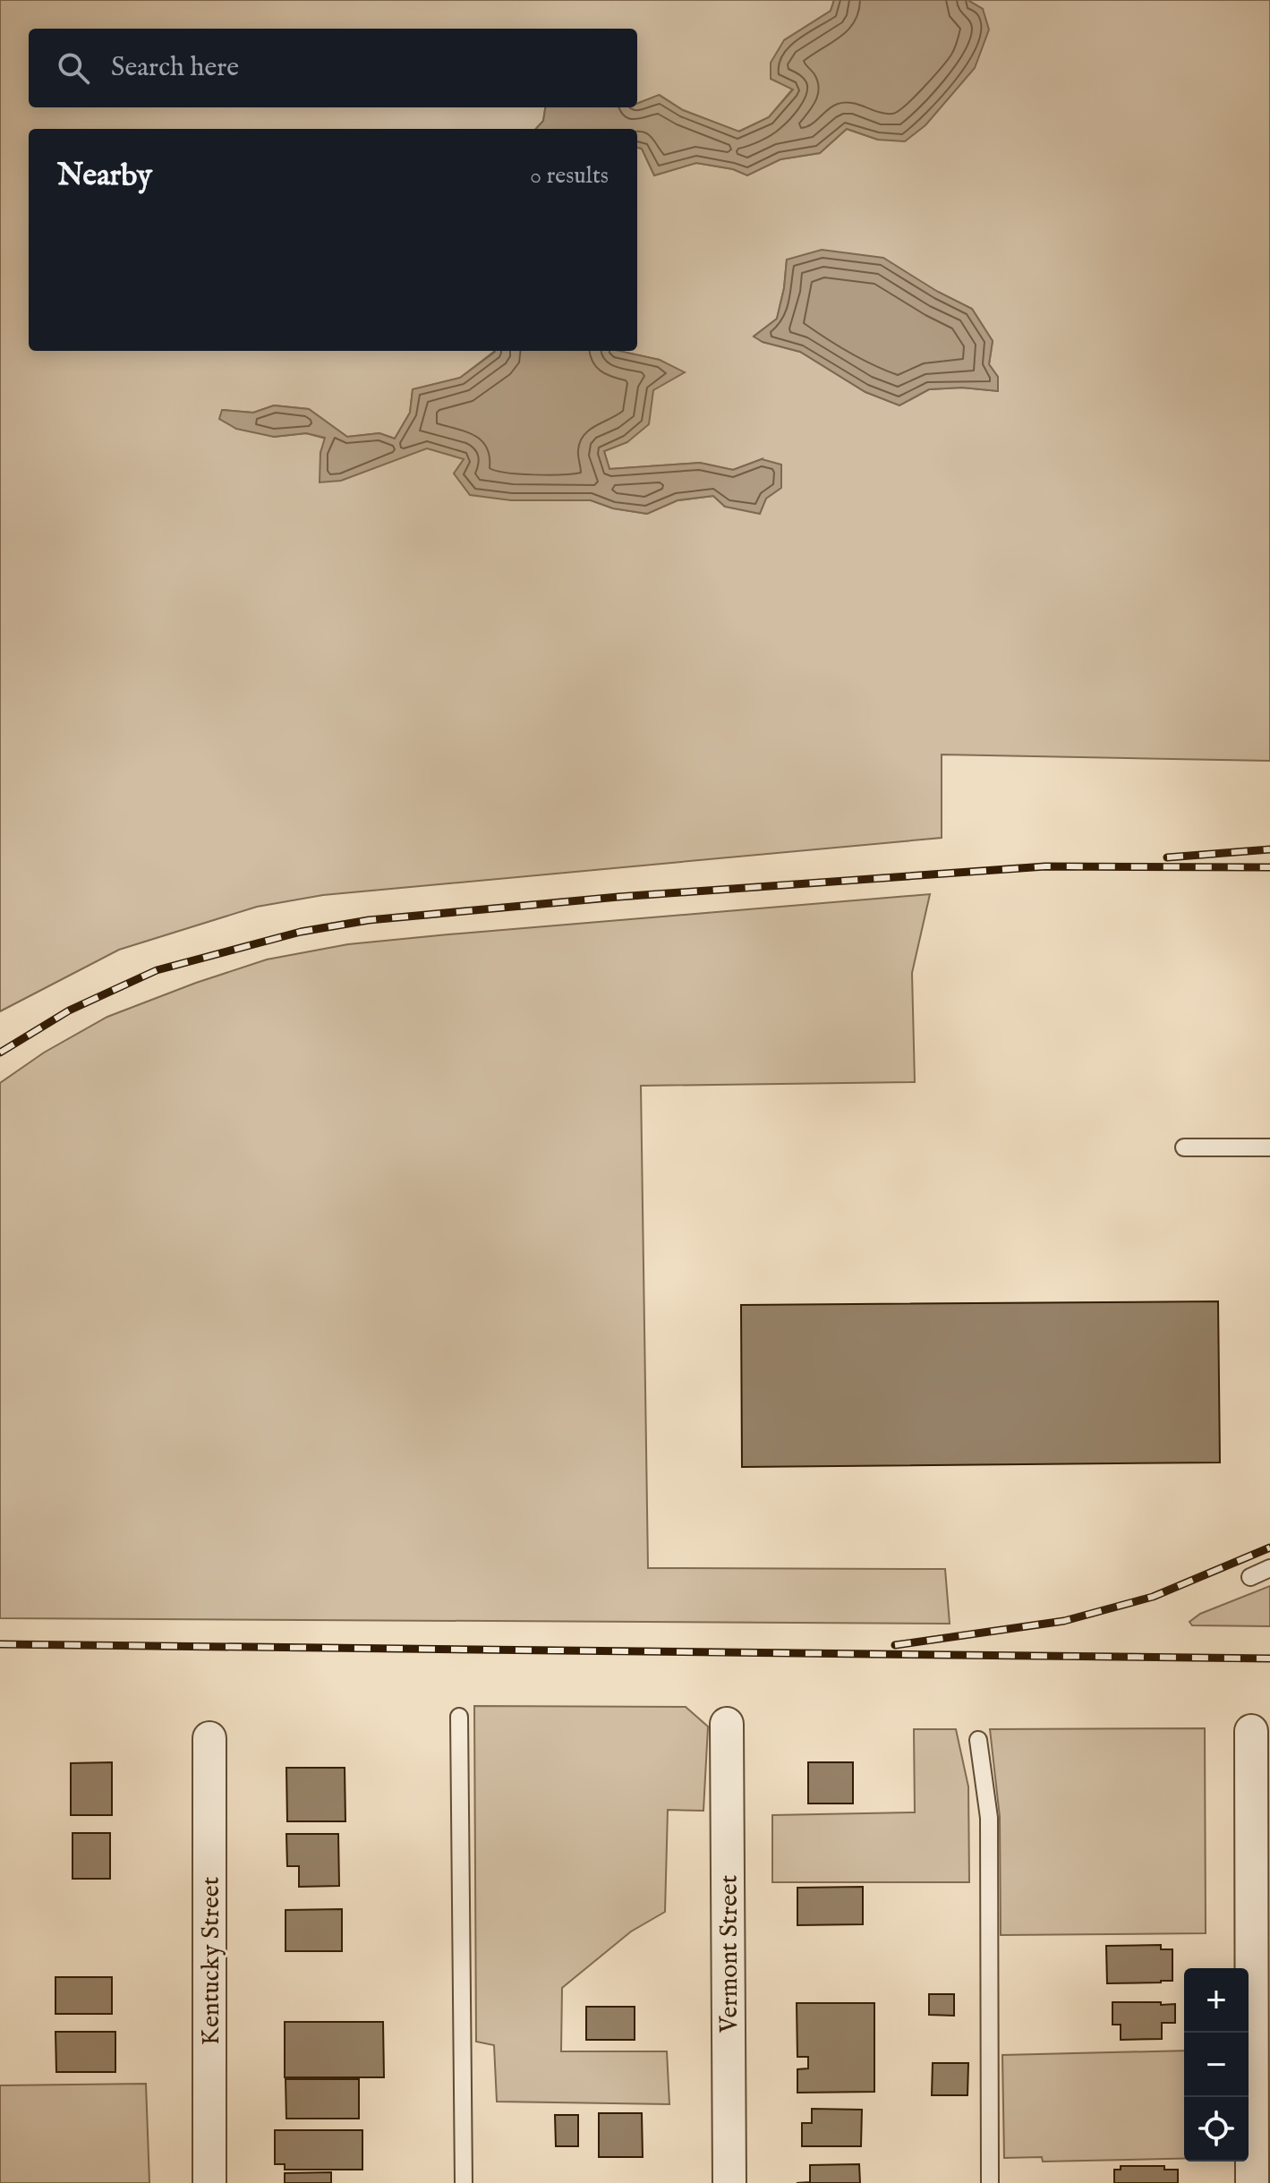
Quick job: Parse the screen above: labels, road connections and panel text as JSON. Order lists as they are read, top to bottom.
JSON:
{
  "streets": {
    "street": ["Vermont Street", "Kentucky Street"]
  },
  "page": {
    "search": "Search here",
    "heading": ["Nearby", "0 results"],
    "map_buttons": ["+", "−"]
  }
}
